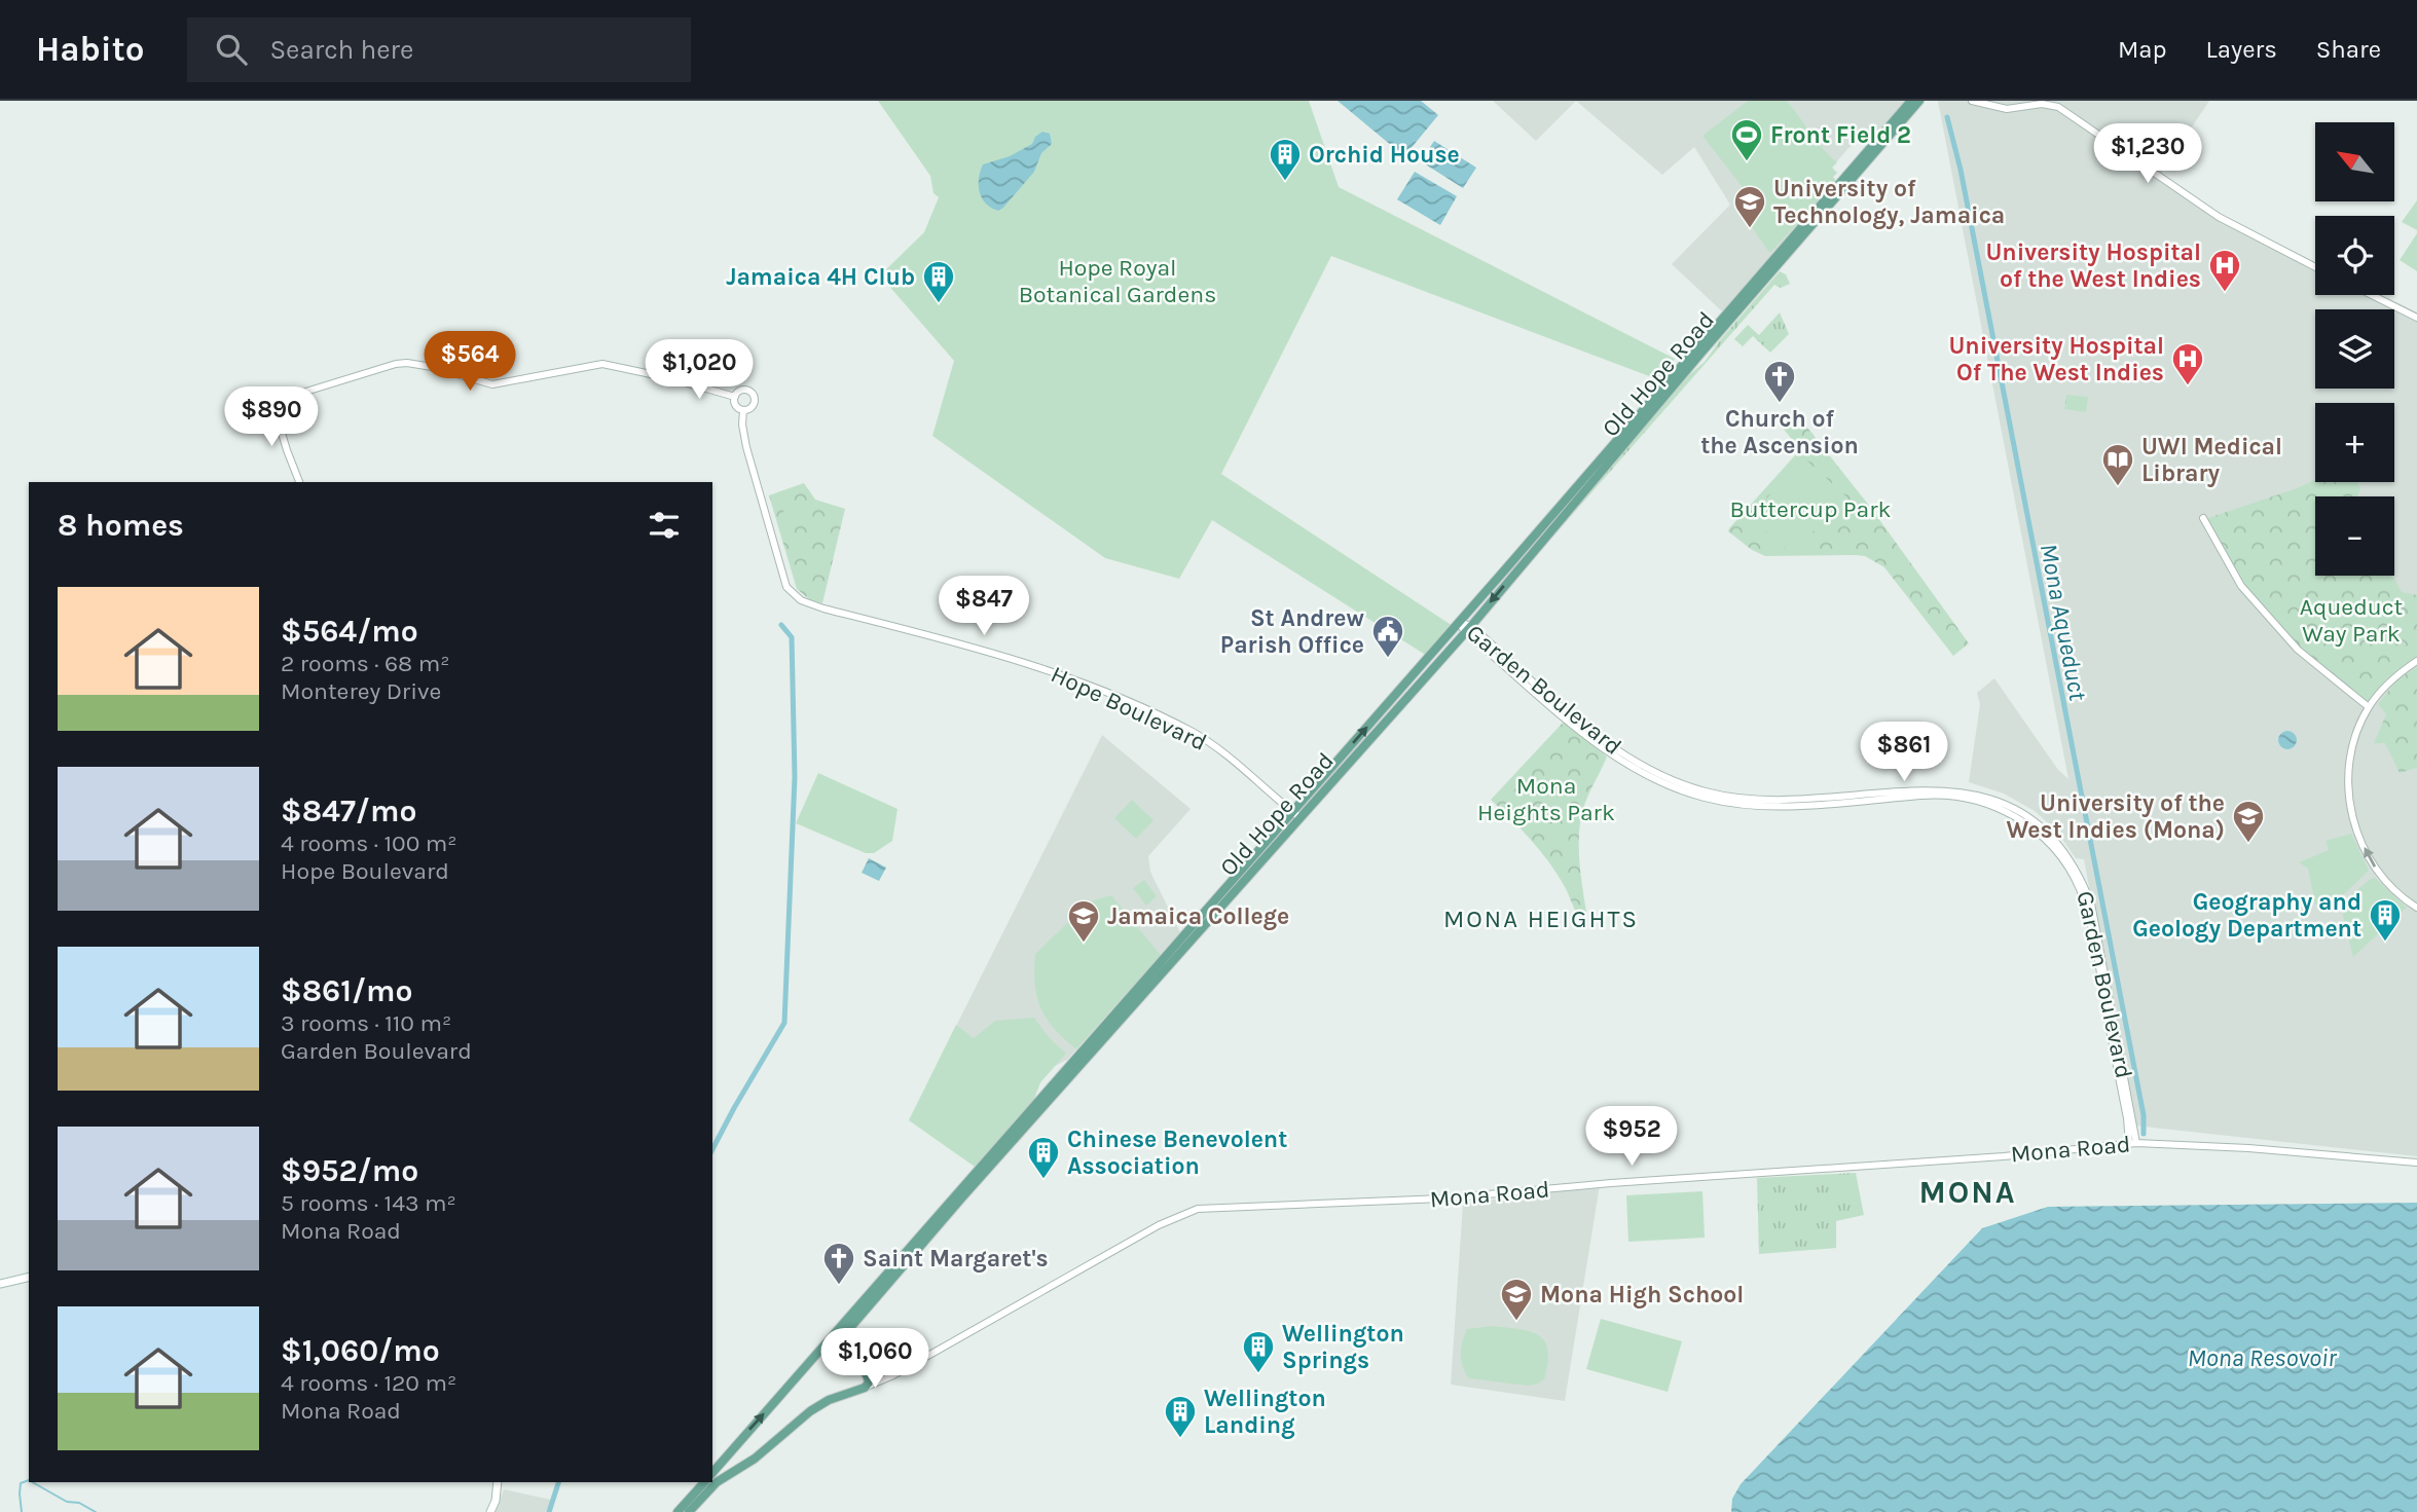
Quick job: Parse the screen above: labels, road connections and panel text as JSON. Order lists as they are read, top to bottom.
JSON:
{
  "streets": {
    "main road": ["Old Hope Road"],
    "street": ["Garden Boulevard", "Hope Boulevard", "Mona Road"]
  },
  "crossings": [
    ["Old Hope Road", "Garden Boulevard"],
    ["Old Hope Road", "Hope Boulevard"],
    ["Garden Boulevard", "Mona Road"]
  ],
  "districts": ["MONA HEIGHTS", "MONA"],
  "water": ["Mona Aqueduct", "Mona Resovoir"],
  "parks": [
    "Hope Royal Botanical Gardens",
    "Buttercup Park",
    "Aqueduct Way Park",
    "Mona Heights Park"
  ],
  "places": {
    "sports": ["Front Field 2"],
    "building": [
      "Orchid House",
      "Jamaica 4H Club",
      "Geography and Geology Department",
      "Chinese Benevolent Association",
      "Wellington Springs",
      "Wellington Landing"
    ],
    "school or university": [
      "University of Technology, Jamaica",
      "University of the West Indies (Mona)",
      "Jamaica College",
      "Mona High School"
    ],
    "hospital": ["University Hospital of the West Indies", "University Hospital Of The West Indies"],
    "church": ["Church of the Ascension", "Saint Margaret's"],
    "library": ["UWI Medical Library"],
    "public building": ["St Andrew Parish Office"]
  },
  "north": "top left",
  "page": {
    "header": "Habito",
    "search": "Search here",
    "nav": ["Map", "Layers", "Share"],
    "map_buttons": ["+", "−"],
    "price": [
      "$1,230",
      "$564",
      "$1,020",
      "$890",
      "$847",
      "$861",
      "$952",
      "$1,060"
    ],
    "heading": "8 homes",
    "list": [
      {
        "name": "$564/mo",
        "note": "2 rooms · 68 m² · Monterey Drive"
      },
      {
        "name": "$847/mo",
        "note": "4 rooms · 100 m² · Hope Boulevard"
      },
      {
        "name": "$861/mo",
        "note": "3 rooms · 110 m² · Garden Boulevard"
      },
      {
        "name": "$952/mo",
        "note": "5 rooms · 143 m² · Mona Road"
      },
      {
        "name": "$1,060/mo",
        "note": "4 rooms · 120 m² · Mona Road"
      }
    ]
  }
}
